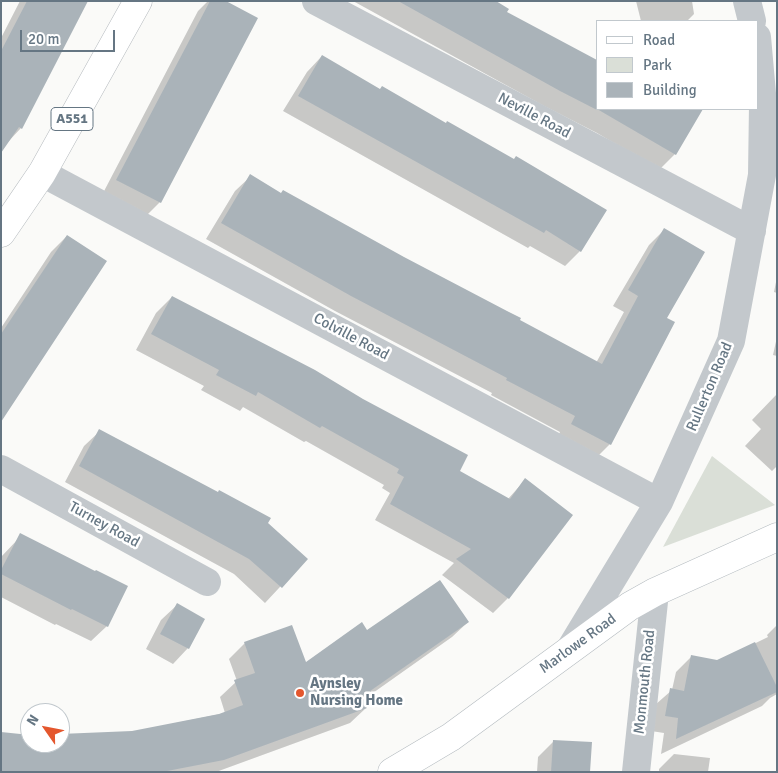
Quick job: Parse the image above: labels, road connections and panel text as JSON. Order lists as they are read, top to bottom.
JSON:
{
  "streets": {
    "street": [
      "Neville Road",
      "A551",
      "Colville Road",
      "Rullerton Road",
      "Turney Road",
      "Marlowe Road",
      "Monmouth Road"
    ]
  },
  "crossings": [
    ["Neville Road", "Rullerton Road"],
    ["A551", "Colville Road"],
    ["Colville Road", "Rullerton Road"],
    ["Rullerton Road", "Marlowe Road"],
    ["Marlowe Road", "Monmouth Road"]
  ],
  "places": ["Aynsley Nursing Home"],
  "legend": ["Road", "Park", "Building"],
  "scale_bar": "20 m",
  "north": "top left"
}
